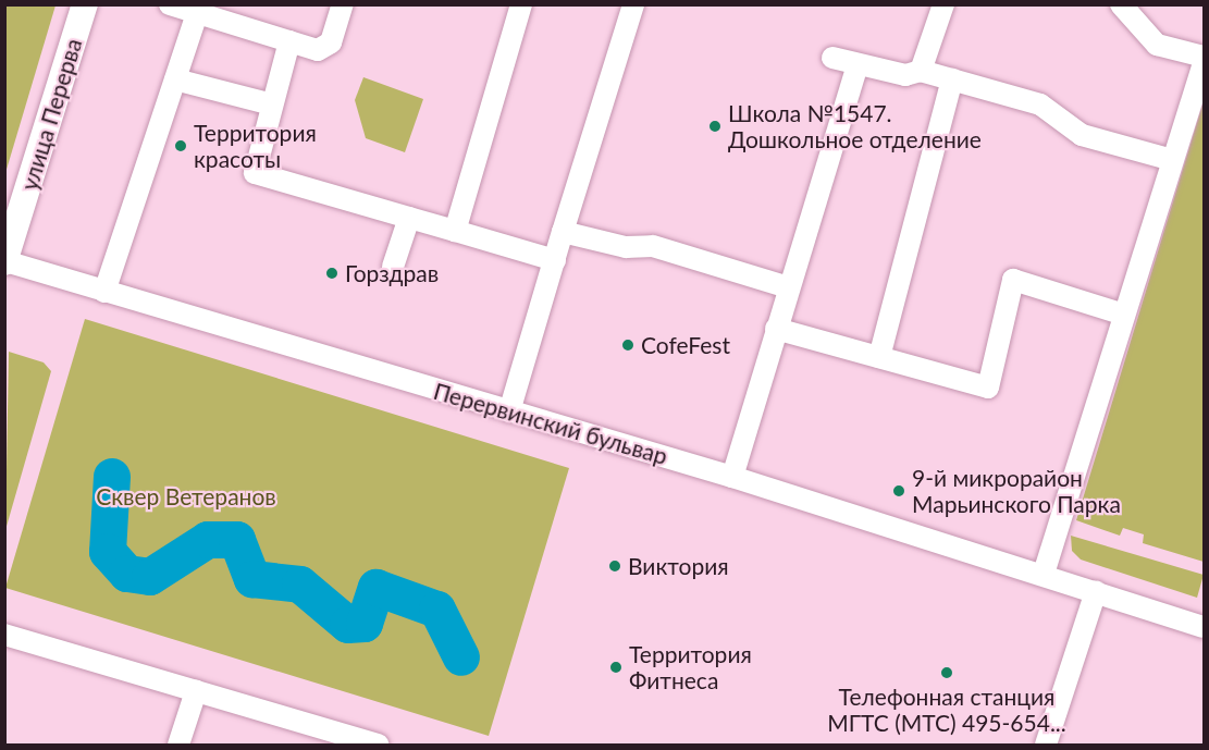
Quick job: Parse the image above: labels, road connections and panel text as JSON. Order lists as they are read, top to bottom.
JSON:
{
  "streets": {
    "main road": ["улица Перерва"],
    "street": ["Перервинский бульвар"]
  },
  "crossings": [
    ["улица Перерва", "Перервинский бульвар"]
  ],
  "parks": ["Сквер Ветеранов"],
  "places": [
    "Школа №1547. Дошкольное отделение",
    "Территория красоты",
    "Горздрав",
    "CofeFest",
    "9-й микрорайон Марьинского Парка",
    "Виктория",
    "Территория Фитнеса",
    "Телефонная станция МГТС (МТС) 495-654..."
  ]
}
